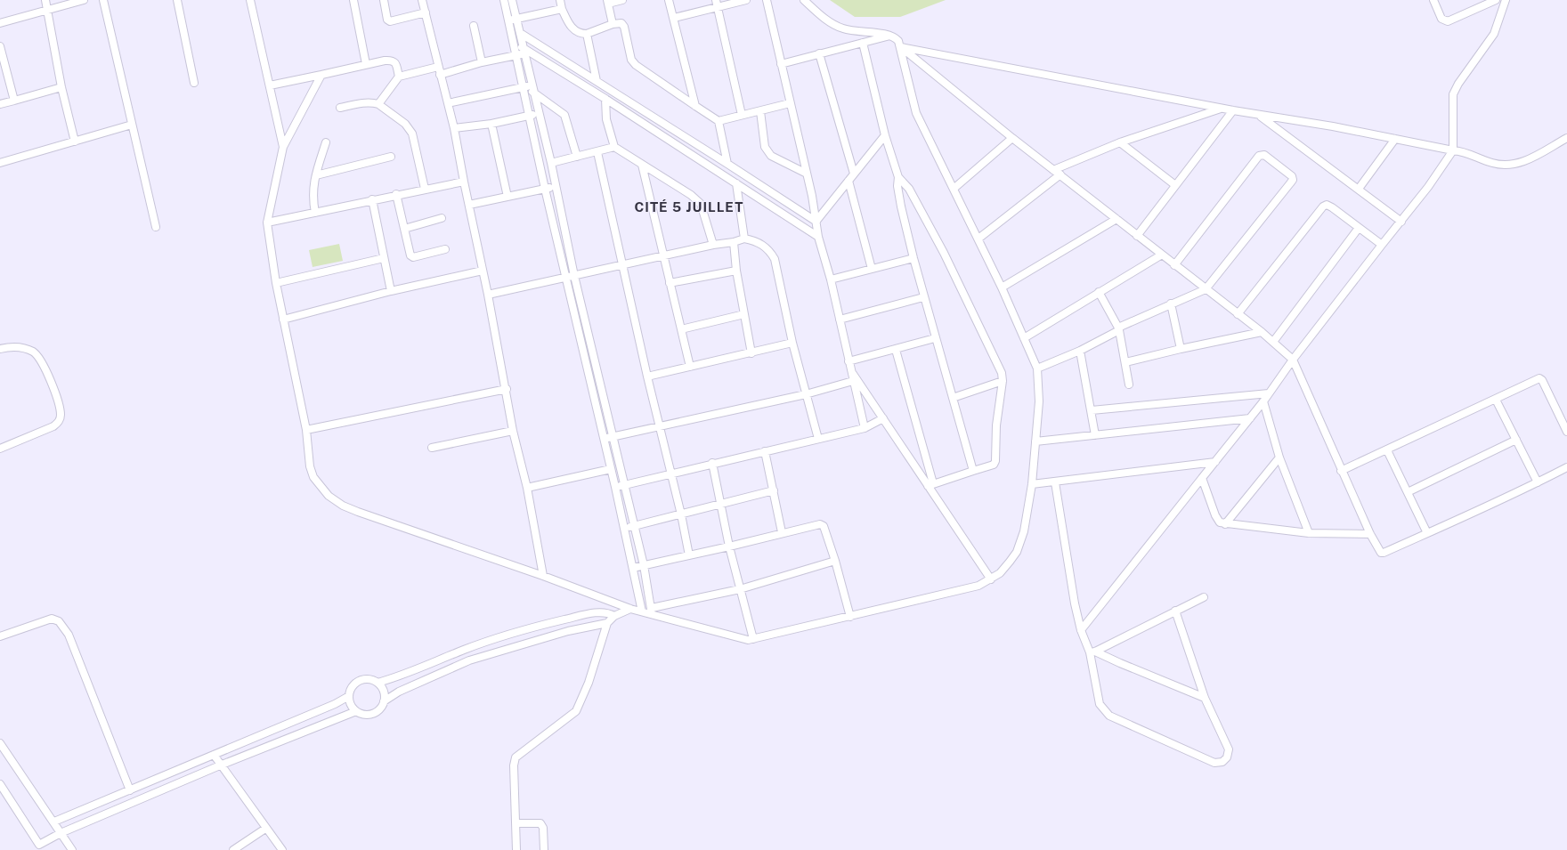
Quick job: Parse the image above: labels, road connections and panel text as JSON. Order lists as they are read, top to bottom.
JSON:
{
  "districts": ["CITÉ 5 JUILLET"]
}
